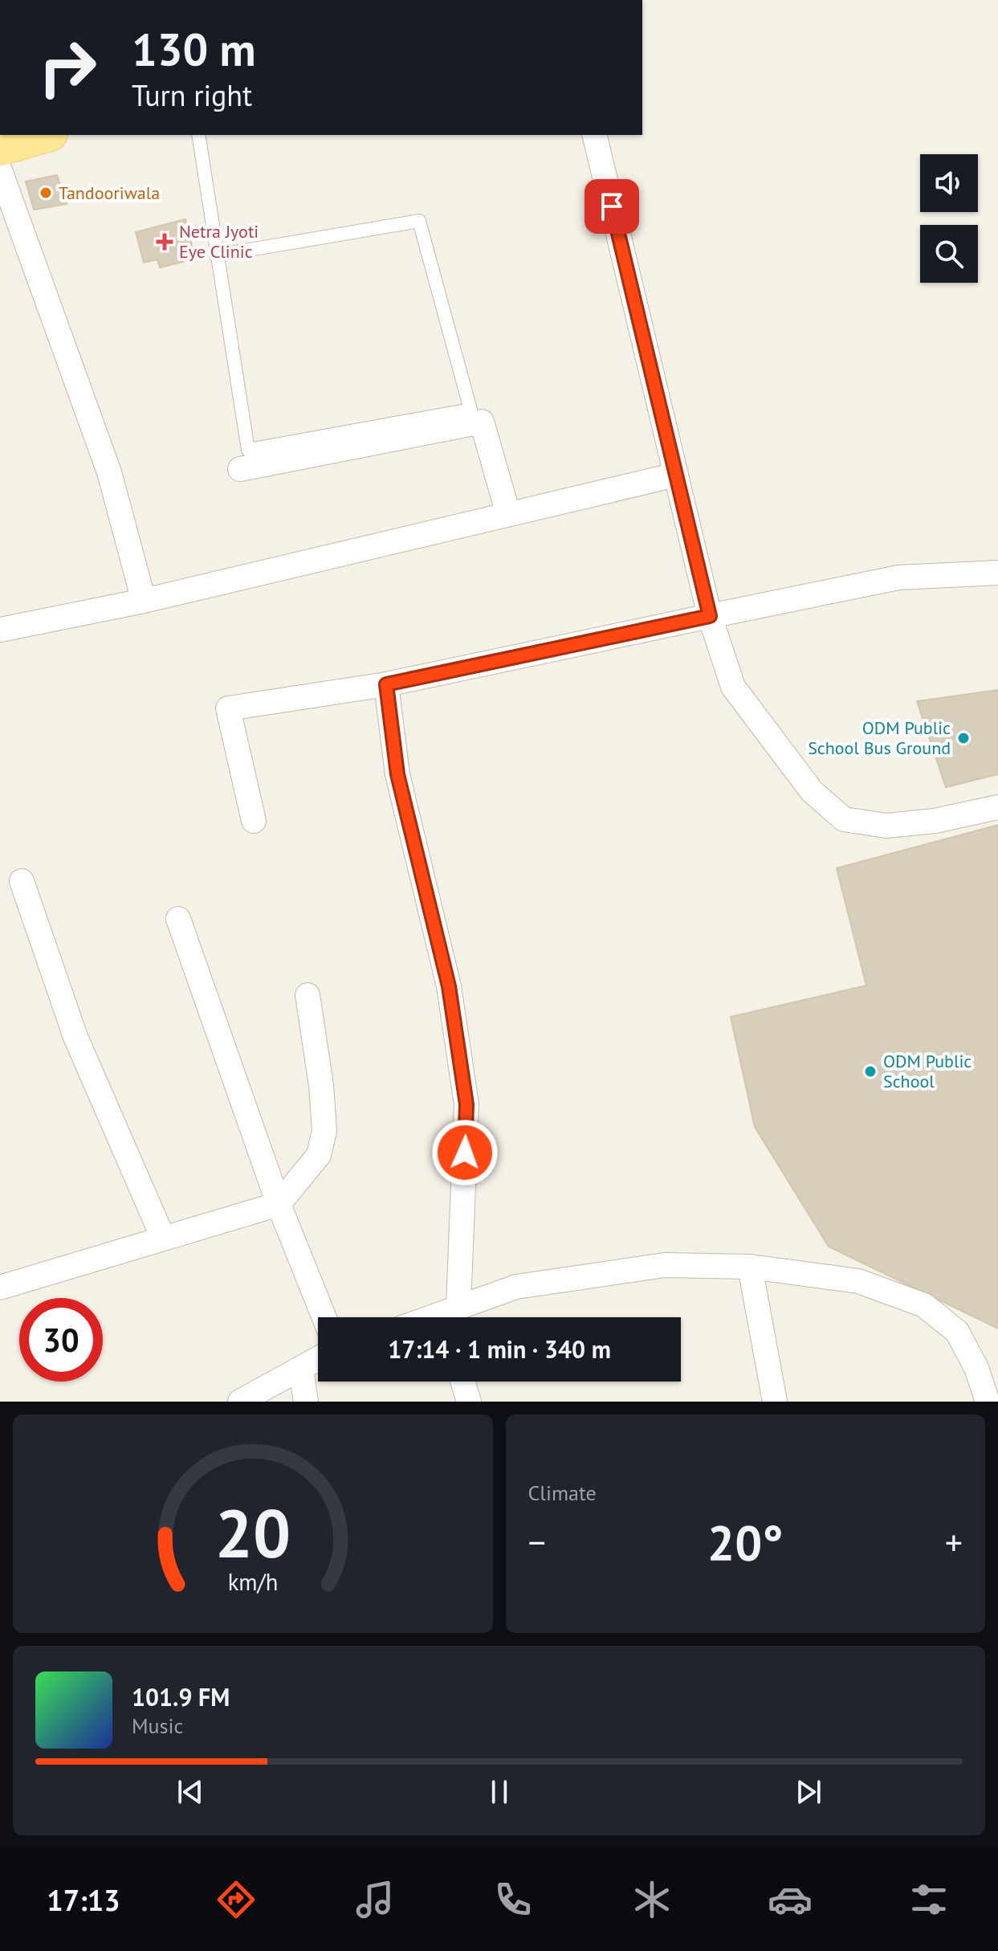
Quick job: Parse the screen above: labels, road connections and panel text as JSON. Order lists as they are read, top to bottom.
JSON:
{
  "places": {
    "other": ["Tandooriwala", "ODM Public School Bus Ground", "ODM Public School"],
    "health": ["Netra Jyoti Eye Clinic"]
  },
  "page": {
    "turn": ["130 m", "Turn right"],
    "limit": "30",
    "trip": "17:14 · 1 min · 340 m",
    "tile": "Climate",
    "heat": ["−", "20°", "+"],
    "song": ["101.9 FM", "Music"],
    "tabs": "17:13",
    "gauge": ["20", "km/h"]
  }
}
